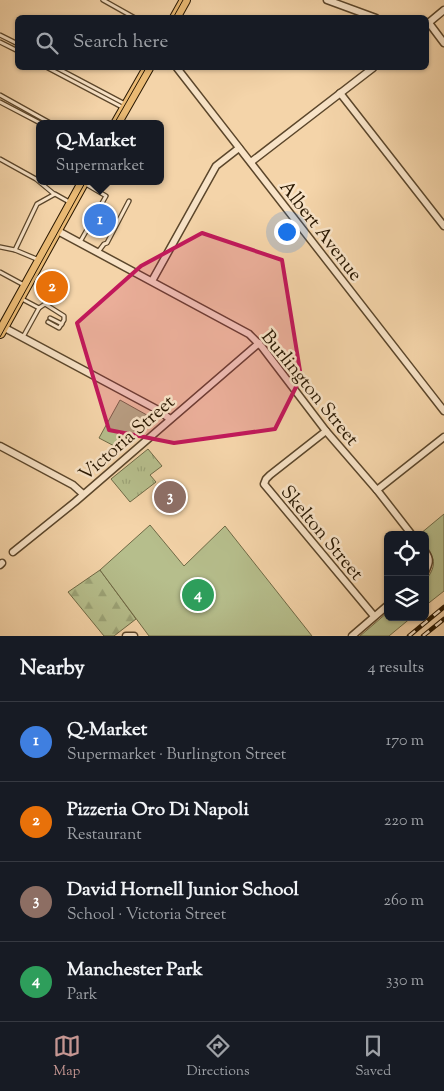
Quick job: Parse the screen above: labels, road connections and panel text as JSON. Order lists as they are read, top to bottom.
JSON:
{
  "streets": {
    "street": [
      "Albert Avenue",
      "Burlington Street",
      "Victoria Street",
      "Skelton Street"
    ]
  },
  "crossings": [
    ["Burlington Street", "Victoria Street"],
    ["Burlington Street", "Skelton Street"]
  ],
  "page": {
    "search": "Search here",
    "popup": ["Q-Market", "Supermarket"],
    "pins": [
      "1",
      "2",
      "3",
      "4"
    ],
    "heading": ["Nearby", "4 results"],
    "list": [
      {
        "mark": "1",
        "name": "Q-Market",
        "note": "Supermarket · Burlington Street",
        "value": "170 m"
      },
      {
        "mark": "2",
        "name": "Pizzeria Oro Di Napoli",
        "note": "Restaurant",
        "value": "220 m"
      },
      {
        "mark": "3",
        "name": "David Hornell Junior School",
        "note": "School · Victoria Street",
        "value": "260 m"
      },
      {
        "mark": "4",
        "name": "Manchester Park",
        "note": "Park",
        "value": "330 m"
      }
    ],
    "nav": ["Map", "Directions", "Saved"]
  }
}
